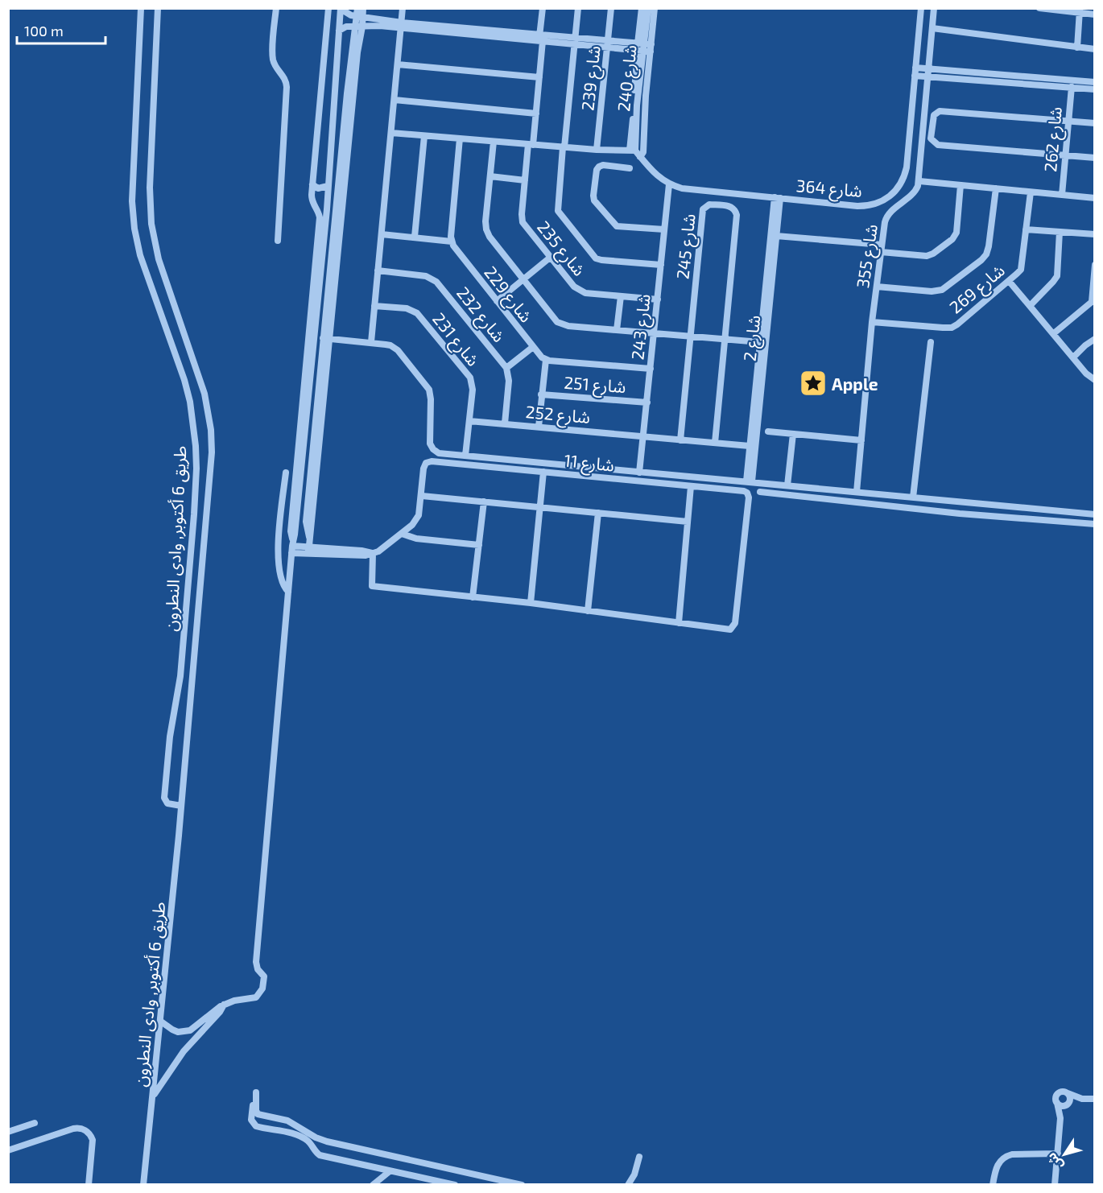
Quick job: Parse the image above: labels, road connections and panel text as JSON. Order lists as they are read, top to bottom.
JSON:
{
  "streets": {
    "street": [
      "شارع 239",
      "شارع 240",
      "شارع 262",
      "شارع 364",
      "شارع 245",
      "شارع 235",
      "شارع 355",
      "شارع 269",
      "شارع 229",
      "شارع 232",
      "شارع 243",
      "شارع 2",
      "شارع 231",
      "شارع 251",
      "شارع 252",
      "شارع 11",
      "طريق 6 أكتوبر, وادى النطرون"
    ]
  },
  "crossings": [
    ["شارع 240", "شارع 364"],
    ["شارع 364", "شارع 243"],
    ["شارع 364", "شارع 2"],
    ["شارع 245", "شارع 252"],
    ["شارع 235", "شارع 243"],
    ["شارع 355", "شارع 269"],
    ["شارع 355", "شارع 11"],
    ["شارع 243", "شارع 251"],
    ["شارع 243", "شارع 252"],
    ["شارع 243", "شارع 11"],
    ["شارع 2", "شارع 252"],
    ["شارع 2", "شارع 11"],
    ["شارع 231", "شارع 252"],
    ["شارع 231", "شارع 11"]
  ],
  "places": {
    "place": ["Apple"]
  },
  "scale_bar": "100 m",
  "north": "bottom left"
}
